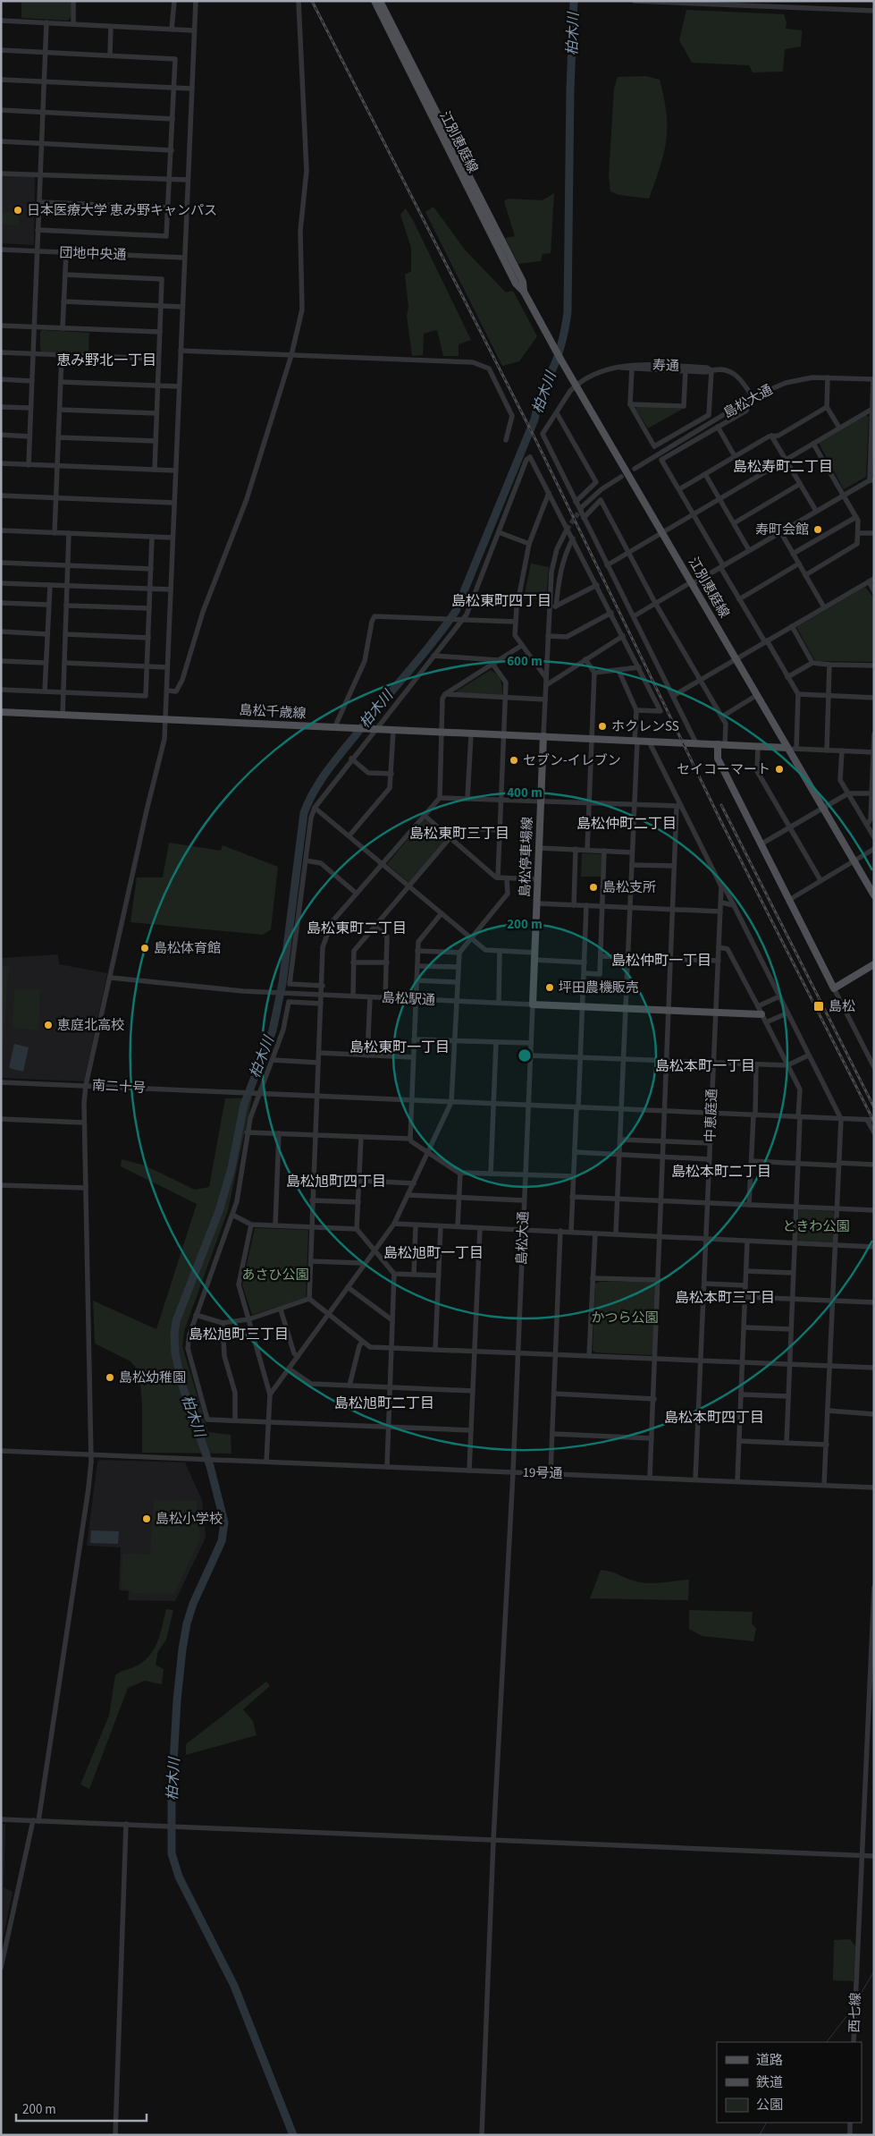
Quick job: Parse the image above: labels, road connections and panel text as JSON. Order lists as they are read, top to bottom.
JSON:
{
  "streets": {
    "main road": ["江別恵庭線", "島松千歳線", "島松停車場線"],
    "street": [
      "団地中央通",
      "寿通",
      "島松大通",
      "島松駅通",
      "南二十号",
      "中恵庭通",
      "19号通",
      "西七線"
    ]
  },
  "crossings": [
    ["江別恵庭線", "寿通"],
    ["寿通", "島松大通"],
    ["島松大通", "島松停車場線"],
    ["島松大通", "島松駅通"],
    ["島松大通", "南二十号"],
    ["島松大通", "19号通"],
    ["島松千歳線", "島松停車場線"],
    ["島松停車場線", "島松駅通"],
    ["南二十号", "中恵庭通"],
    ["中恵庭通", "19号通"]
  ],
  "districts": [
    "恵み野北一丁目",
    "島松寿町二丁目",
    "島松東町四丁目",
    "島松仲町二丁目",
    "島松東町三丁目",
    "島松東町二丁目",
    "島松仲町一丁目",
    "島松東町一丁目",
    "島松本町一丁目",
    "島松本町二丁目",
    "島松旭町四丁目",
    "島松旭町一丁目",
    "島松本町三丁目",
    "島松旭町三丁目",
    "島松旭町二丁目",
    "島松本町四丁目"
  ],
  "water": ["柏木川"],
  "parks": ["ときわ公園", "あさひ公園", "かつら公園"],
  "places": {
    "other": [
      "日本医療大学 恵み野キャンパス",
      "寿町会館",
      "ホクレンSS",
      "セブン-イレブン",
      "セイコーマート",
      "島松支所",
      "島松体育館",
      "坪田農機販売",
      "恵庭北高校",
      "島松幼稚園",
      "島松小学校"
    ],
    "transit": ["島松"]
  },
  "legend": ["道路", "鉄道", "公園"],
  "scale_bar": "200 m",
  "rings": ["600 m", "400 m", "200 m"]
}
